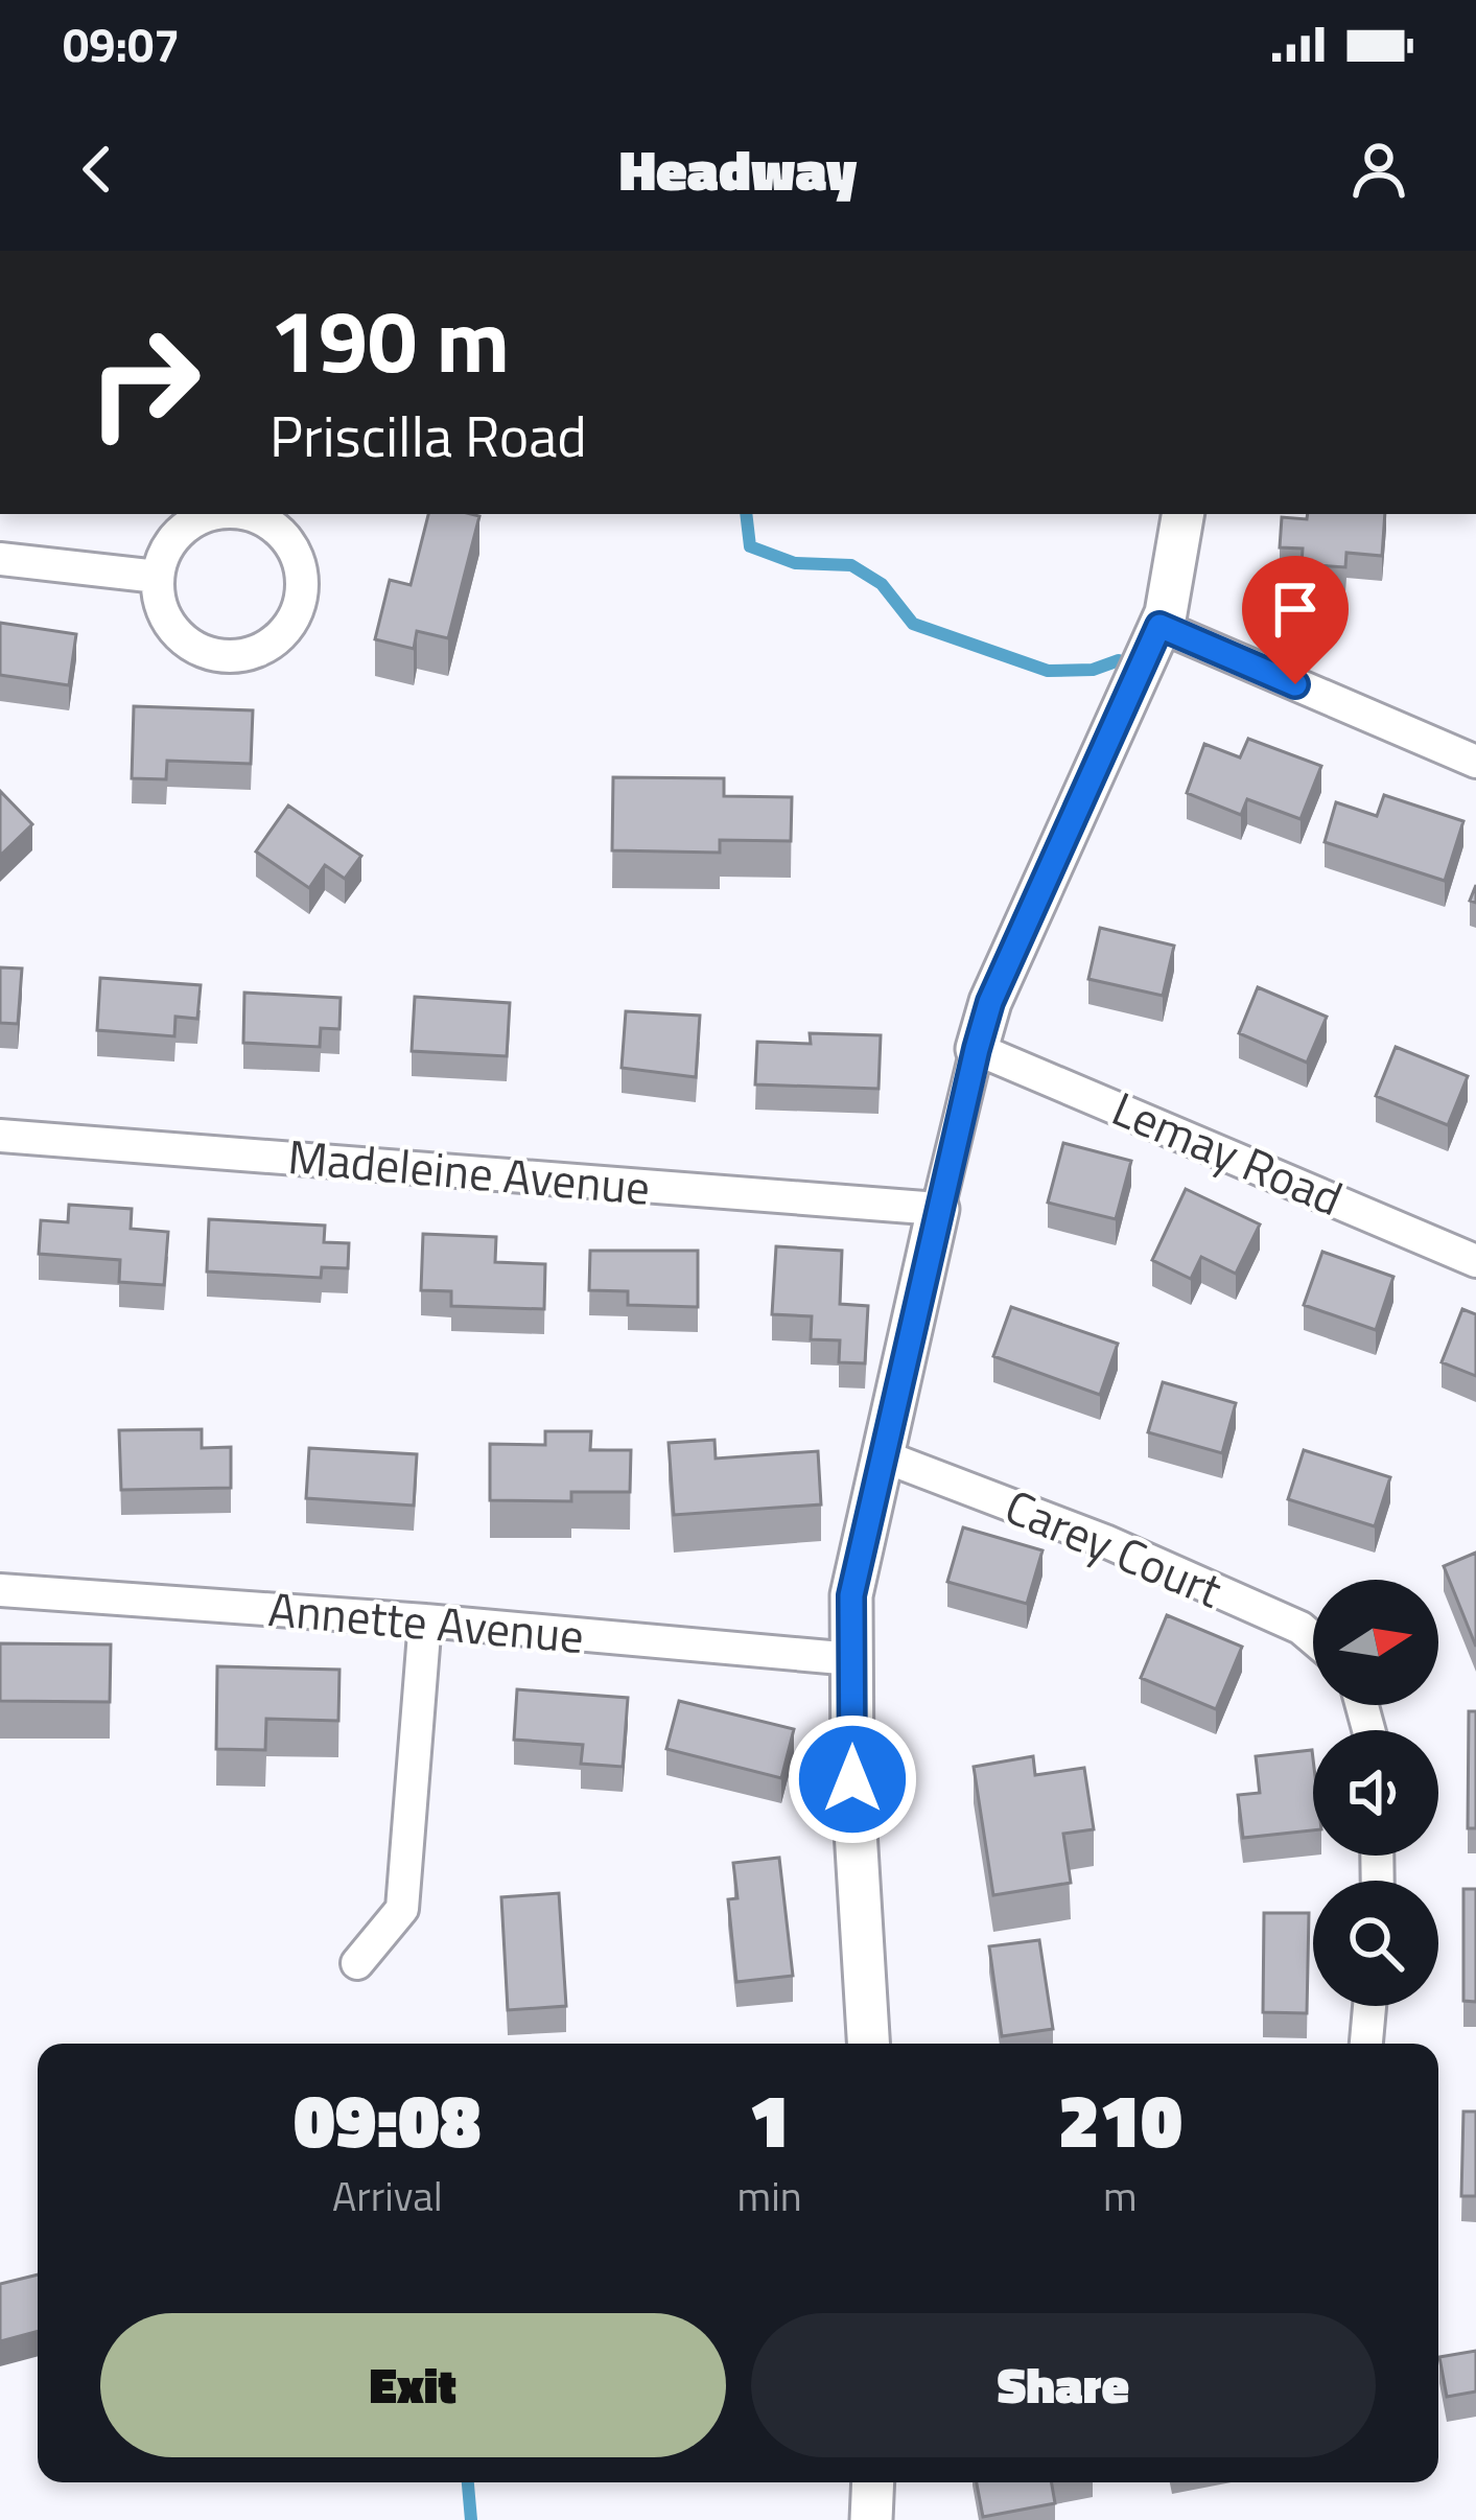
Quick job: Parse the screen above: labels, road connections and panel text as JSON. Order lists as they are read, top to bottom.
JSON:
{
  "streets": {
    "street": [
      "Lemay Road",
      "Madeleine Avenue",
      "Carey Court",
      "Annette Avenue"
    ]
  },
  "north": "right",
  "page": {
    "status": "09:07",
    "header": "Headway",
    "turn": ["190 m", "Priscilla Road"],
    "eta": [
      "09:08",
      "Arrival",
      "1",
      "min",
      "210",
      "m"
    ],
    "buttons": ["Exit", "Share"]
  }
}
